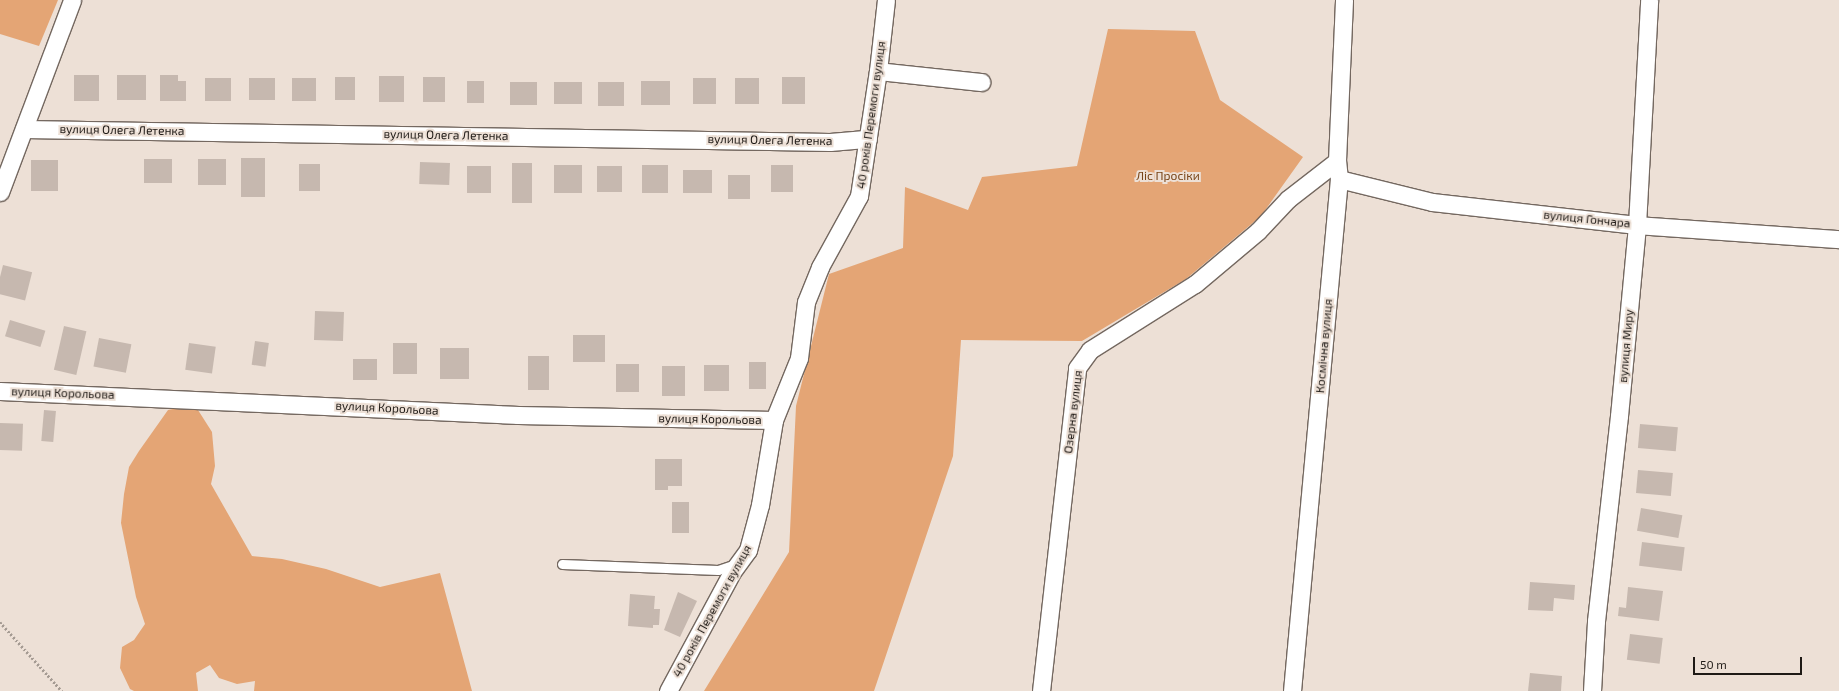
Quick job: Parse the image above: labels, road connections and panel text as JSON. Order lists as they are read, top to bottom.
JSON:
{
  "streets": {
    "street": [
      "40 років Перемоги вулиця",
      "вулиця Олега Летенка",
      "вулиця Гончара",
      "Космічна вулиця",
      "вулиця Миру",
      "вулиця Корольова",
      "Озерна вулиця"
    ]
  },
  "crossings": [
    ["40 років Перемоги вулиця", "вулиця Олега Летенка"],
    ["40 років Перемоги вулиця", "вулиця Корольова"],
    ["вулиця Гончара", "Космічна вулиця"],
    ["вулиця Гончара", "вулиця Миру"],
    ["Космічна вулиця", "Озерна вулиця"]
  ],
  "parks": ["Ліс Просіки"],
  "scale_bar": "50 m"
}
